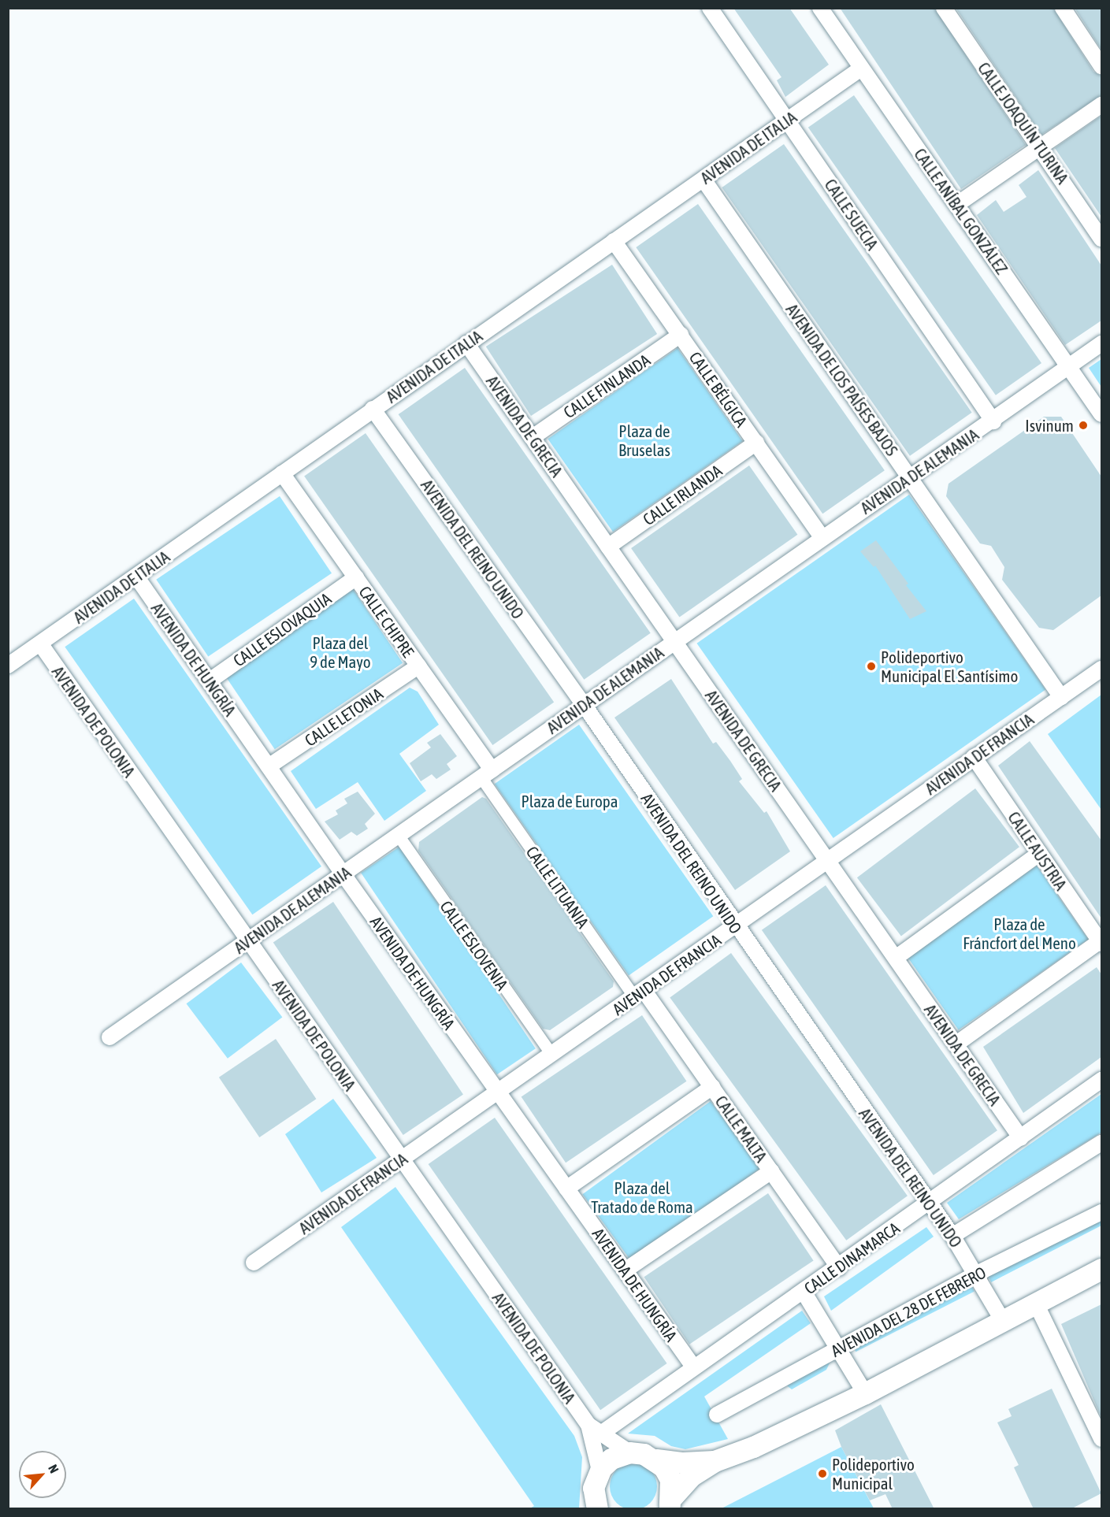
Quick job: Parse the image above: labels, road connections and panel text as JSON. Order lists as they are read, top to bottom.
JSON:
{
  "streets": {
    "street": [
      "CALLE JOAQUÍN TURINA",
      "AVENIDA DE ITALIA",
      "CALLE ANÍBAL GONZÁLEZ",
      "CALLE SUECIA",
      "AVENIDA DE LOS PAÍSES BAJOS",
      "CALLE FINLANDA",
      "CALLE BÉLGICA",
      "AVENIDA DE GRECIA",
      "AVENIDA DE ALEMANIA",
      "CALLE IRLANDA",
      "AVENIDA DEL REINO UNIDO",
      "CALLE CHIPRE",
      "CALLE ESLOVAQUIA",
      "AVENIDA DE HUNGRÍA",
      "CALLE LETONIA",
      "AVENIDA DE POLONIA",
      "AVENIDA DE FRANCIA",
      "CALLE AUSTRIA",
      "CALLE LITUANIA",
      "CALLE ESLOVENIA",
      "CALLE MALTA",
      "CALLE DINAMARCA",
      "AVENIDA DEL 28 DE FEBRERO"
    ]
  },
  "crossings": [
    ["AVENIDA DE ITALIA", "CALLE ANÍBAL GONZÁLEZ"],
    ["AVENIDA DE ITALIA", "CALLE SUECIA"],
    ["AVENIDA DE ITALIA", "AVENIDA DE LOS PAÍSES BAJOS"],
    ["AVENIDA DE ITALIA", "CALLE BÉLGICA"],
    ["AVENIDA DE ITALIA", "AVENIDA DE GRECIA"],
    ["AVENIDA DE ITALIA", "AVENIDA DEL REINO UNIDO"],
    ["AVENIDA DE ITALIA", "CALLE CHIPRE"],
    ["AVENIDA DE ITALIA", "AVENIDA DE HUNGRÍA"],
    ["AVENIDA DE ITALIA", "AVENIDA DE POLONIA"],
    ["CALLE ANÍBAL GONZÁLEZ", "AVENIDA DE ALEMANIA"],
    ["CALLE SUECIA", "AVENIDA DE ALEMANIA"],
    ["AVENIDA DE LOS PAÍSES BAJOS", "AVENIDA DE ALEMANIA"],
    ["AVENIDA DE LOS PAÍSES BAJOS", "AVENIDA DE FRANCIA"],
    ["CALLE FINLANDA", "CALLE BÉLGICA"],
    ["CALLE FINLANDA", "AVENIDA DE GRECIA"],
    ["CALLE BÉLGICA", "AVENIDA DE ALEMANIA"],
    ["CALLE BÉLGICA", "CALLE IRLANDA"],
    ["AVENIDA DE GRECIA", "AVENIDA DE ALEMANIA"],
    ["AVENIDA DE GRECIA", "CALLE IRLANDA"],
    ["AVENIDA DE GRECIA", "AVENIDA DE FRANCIA"],
    ["AVENIDA DE GRECIA", "CALLE DINAMARCA"],
    ["AVENIDA DE ALEMANIA", "AVENIDA DEL REINO UNIDO"],
    ["AVENIDA DE ALEMANIA", "CALLE CHIPRE"],
    ["AVENIDA DE ALEMANIA", "AVENIDA DE HUNGRÍA"],
    ["AVENIDA DE ALEMANIA", "AVENIDA DE POLONIA"],
    ["AVENIDA DE ALEMANIA", "CALLE LITUANIA"],
    ["AVENIDA DE ALEMANIA", "CALLE ESLOVENIA"],
    ["AVENIDA DEL REINO UNIDO", "AVENIDA DE FRANCIA"],
    ["AVENIDA DEL REINO UNIDO", "CALLE DINAMARCA"],
    ["AVENIDA DEL REINO UNIDO", "AVENIDA DEL 28 DE FEBRERO"],
    ["CALLE CHIPRE", "CALLE ESLOVAQUIA"],
    ["CALLE CHIPRE", "CALLE LETONIA"],
    ["CALLE CHIPRE", "CALLE LITUANIA"],
    ["CALLE ESLOVAQUIA", "AVENIDA DE HUNGRÍA"],
    ["AVENIDA DE HUNGRÍA", "CALLE LETONIA"],
    ["AVENIDA DE HUNGRÍA", "AVENIDA DE FRANCIA"],
    ["AVENIDA DE HUNGRÍA", "CALLE DINAMARCA"],
    ["AVENIDA DE POLONIA", "AVENIDA DE FRANCIA"],
    ["AVENIDA DE POLONIA", "CALLE DINAMARCA"],
    ["AVENIDA DE FRANCIA", "CALLE AUSTRIA"],
    ["AVENIDA DE FRANCIA", "CALLE LITUANIA"],
    ["AVENIDA DE FRANCIA", "CALLE ESLOVENIA"],
    ["AVENIDA DE FRANCIA", "CALLE MALTA"],
    ["CALLE LITUANIA", "CALLE MALTA"],
    ["CALLE MALTA", "CALLE DINAMARCA"]
  ],
  "parks": [
    "Plaza de Bruselas",
    "Plaza del 9 de Mayo",
    "Plaza de Europa",
    "Plaza de Fráncfort del Meno",
    "Plaza del Tratado de Roma"
  ],
  "places": ["Isvinum", "Polideportivo Municipal El Santísimo", "Polideportivo Municipal"],
  "north": "top right"
}
